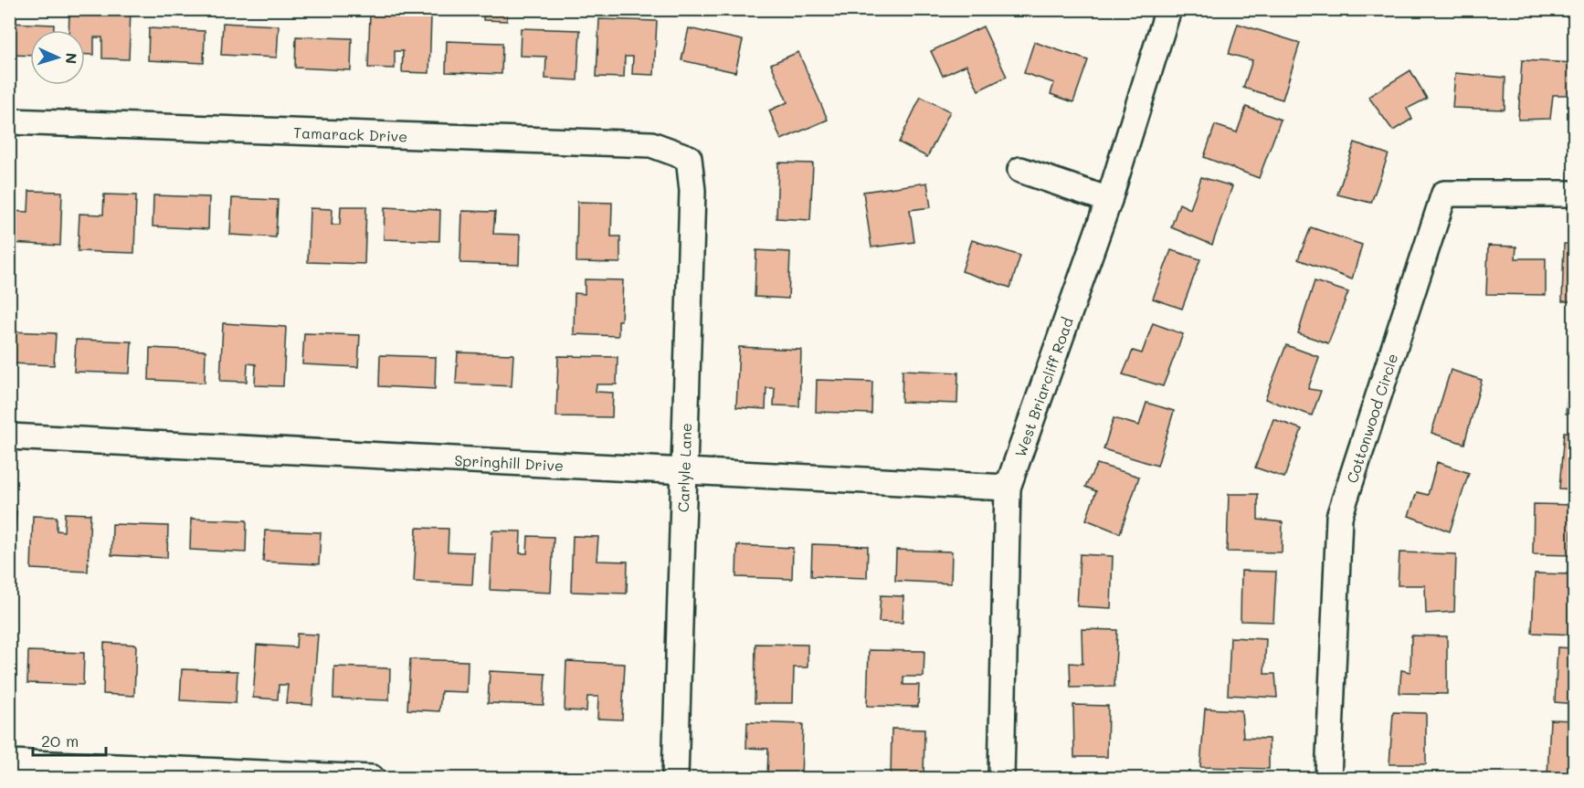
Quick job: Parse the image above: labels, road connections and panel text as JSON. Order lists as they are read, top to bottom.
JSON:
{
  "streets": {
    "street": [
      "Tamarack Drive",
      "West Briarcliff Road",
      "Cottonwood Circle",
      "Springhill Drive",
      "Carlyle Lane"
    ]
  },
  "crossings": [
    ["Tamarack Drive", "Carlyle Lane"],
    ["West Briarcliff Road", "Springhill Drive"],
    ["Springhill Drive", "Carlyle Lane"]
  ],
  "scale_bar": "20 m",
  "north": "right"
}
